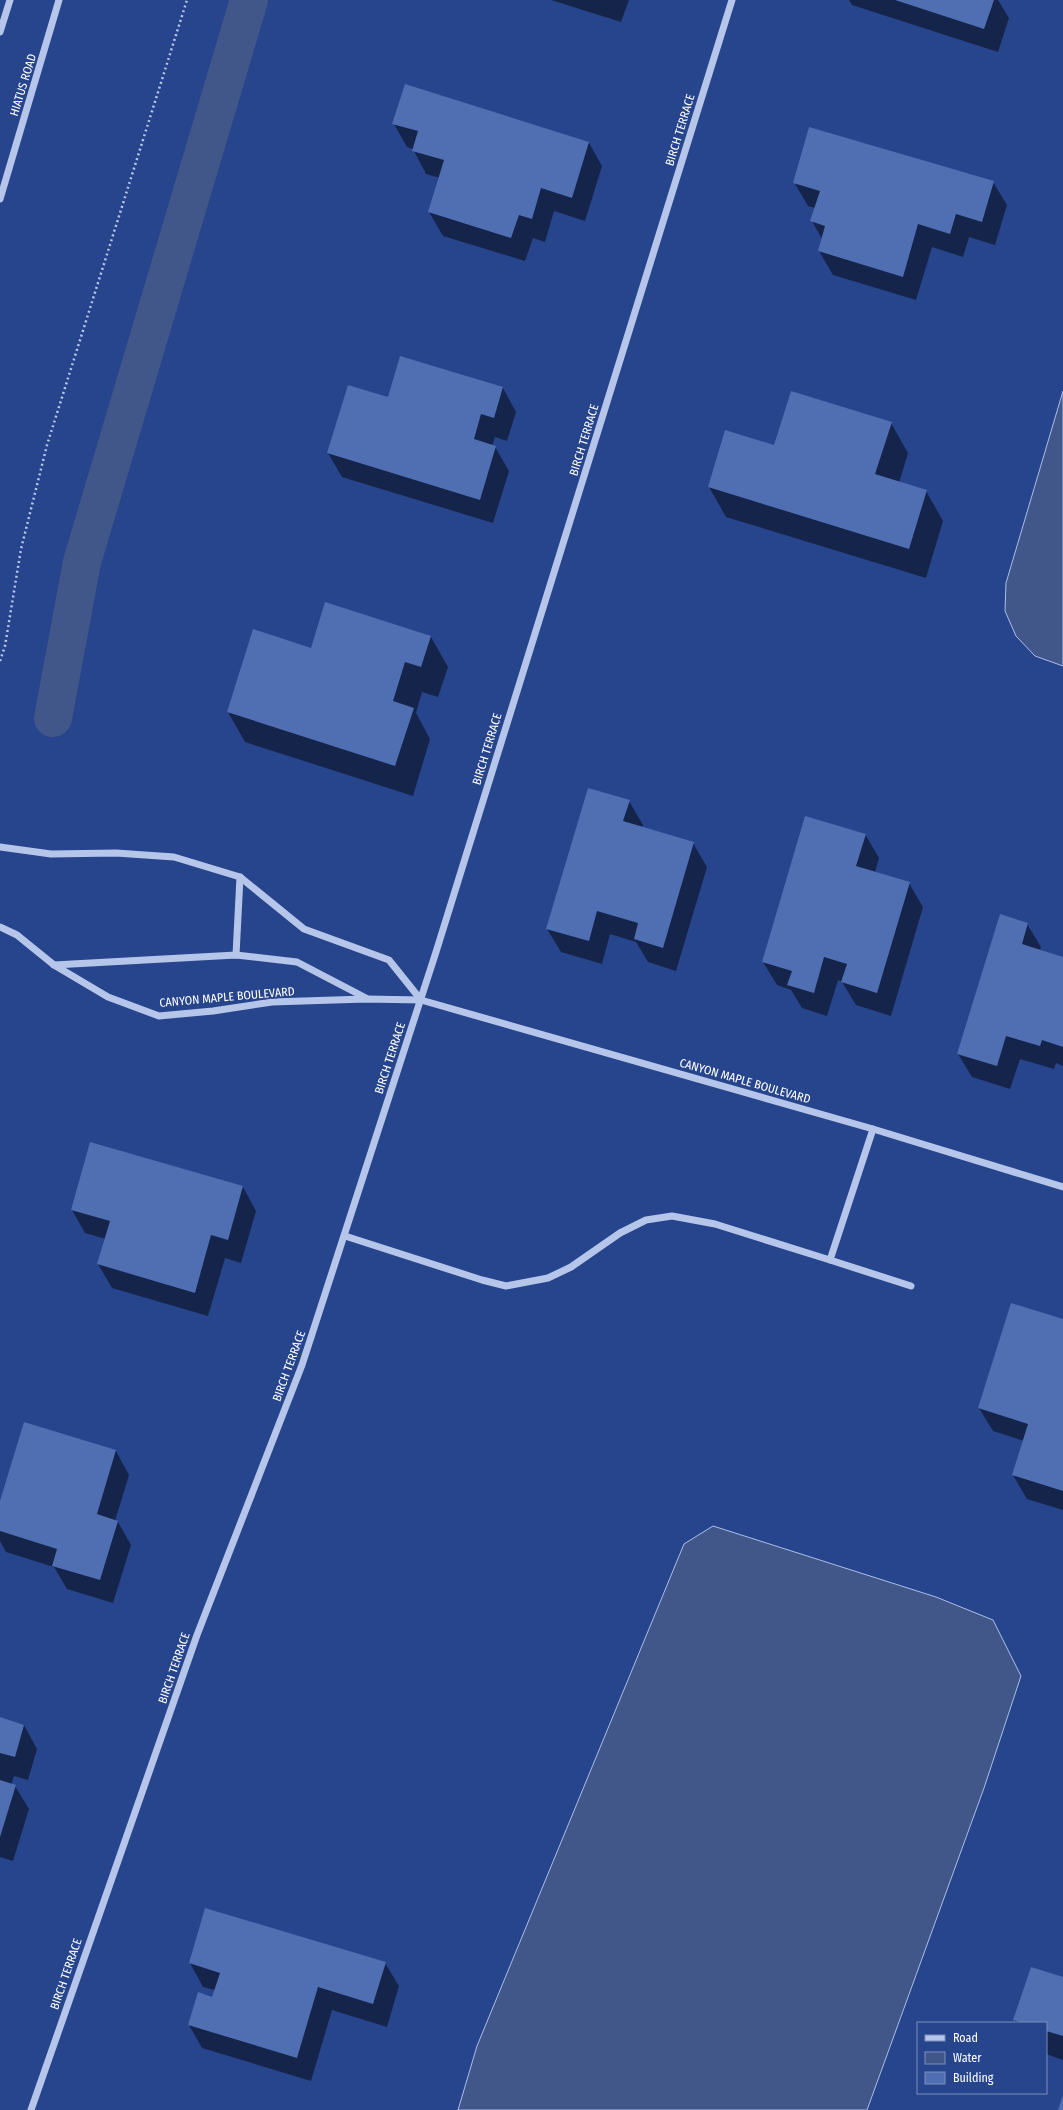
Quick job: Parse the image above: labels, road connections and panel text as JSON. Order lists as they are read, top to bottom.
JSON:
{
  "streets": {
    "street": ["HIATUS ROAD", "BIRCH TERRACE", "CANYON MAPLE BOULEVARD"]
  },
  "crossings": [
    ["BIRCH TERRACE", "CANYON MAPLE BOULEVARD"]
  ],
  "legend": ["Road", "Water", "Building"]
}
